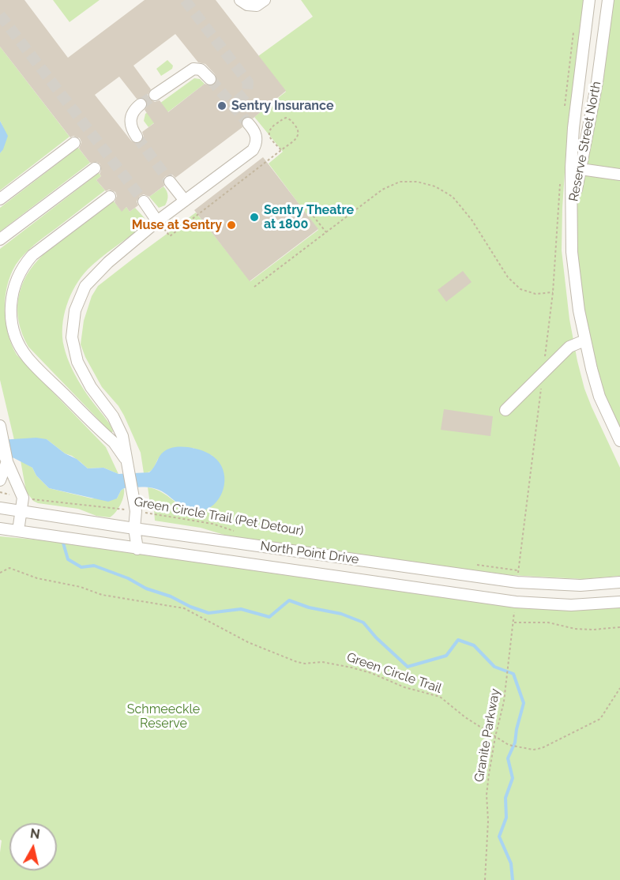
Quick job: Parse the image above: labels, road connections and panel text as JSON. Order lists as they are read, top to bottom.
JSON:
{
  "streets": {
    "street": ["Reserve Street North", "North Point Drive"],
    "path": ["Green Circle Trail (Pet Detour)", "Green Circle Trail", "Granite Parkway"]
  },
  "crossings": [
    ["Green Circle Trail", "Granite Parkway"]
  ],
  "parks": ["Schmeeckle Reserve"],
  "places": ["Sentry Insurance", "Sentry Theatre at 1800", "Muse at Sentry"],
  "north": "top"
}
